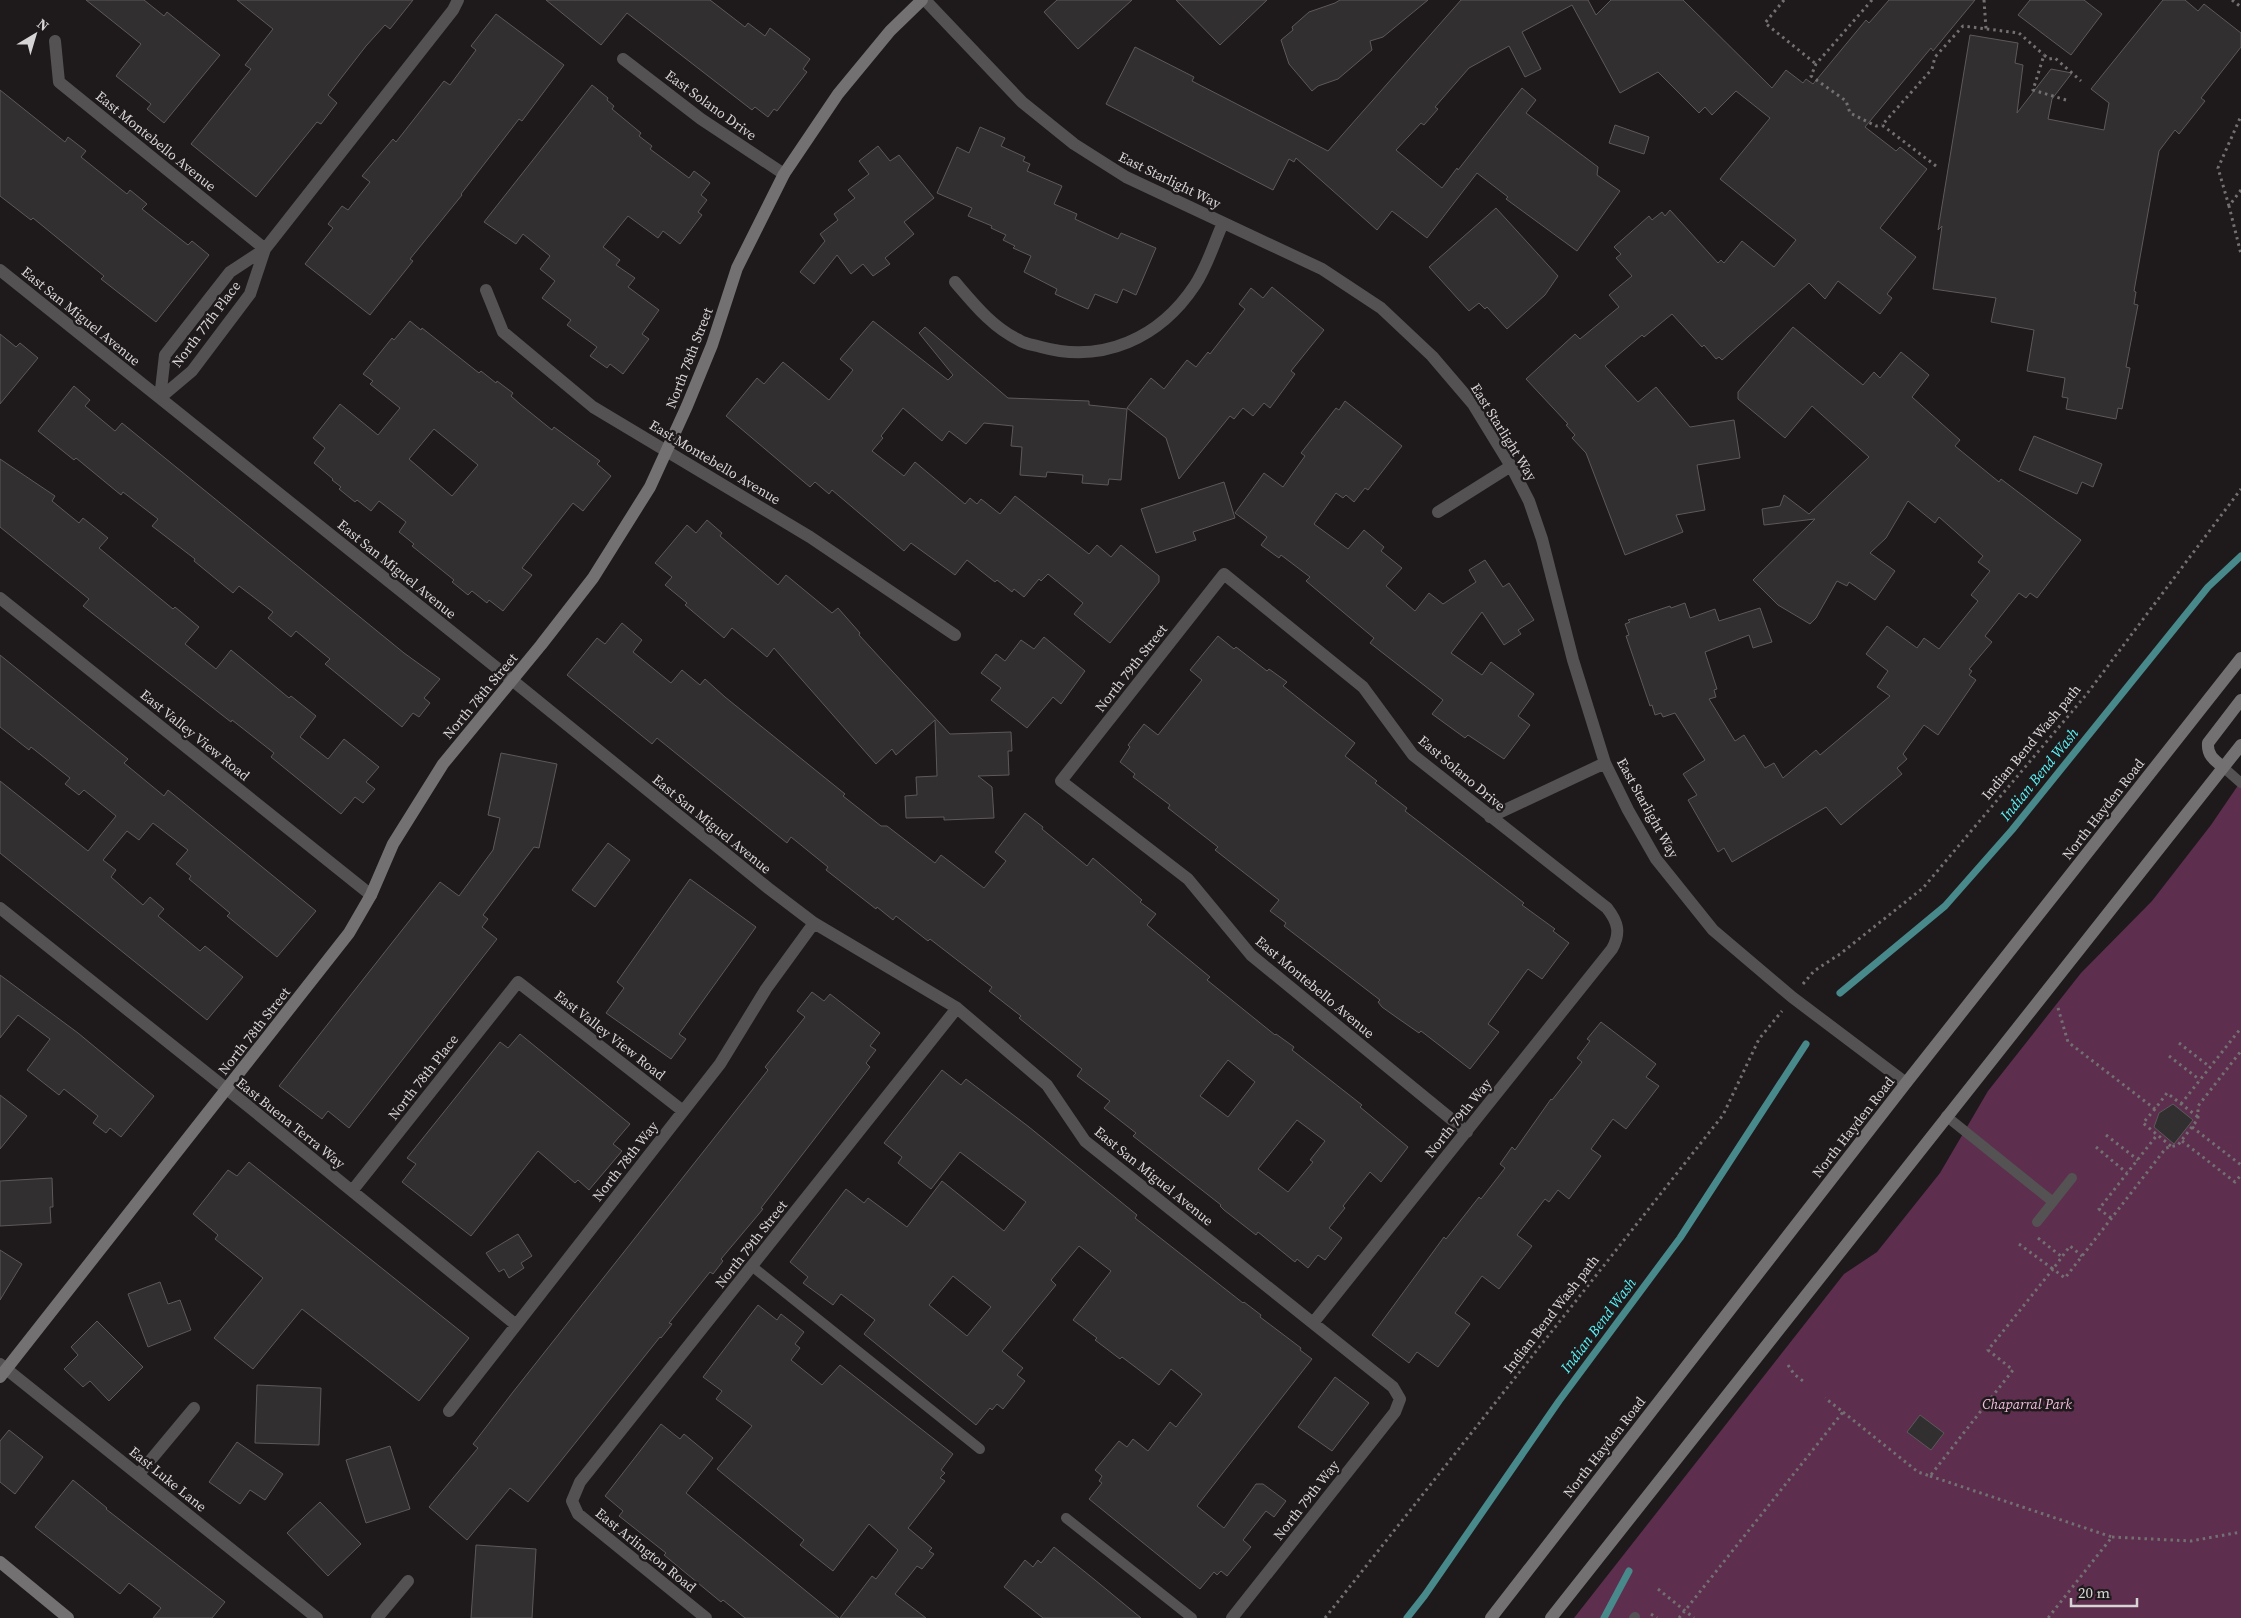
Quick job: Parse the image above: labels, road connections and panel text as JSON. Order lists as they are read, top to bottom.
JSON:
{
  "streets": {
    "main road": ["North 78th Street", "North Hayden Road"],
    "street": [
      "East Solano Drive",
      "East Montebello Avenue",
      "East Starlight Way",
      "East San Miguel Avenue",
      "North 77th Place",
      "North 79th Street",
      "East Valley View Road",
      "North 78th Place",
      "North 79th Way",
      "East Buena Terra Way",
      "North 78th Way",
      "East Luke Lane",
      "East Arlington Road"
    ],
    "path": ["Indian Bend Wash path"]
  },
  "crossings": [
    ["East Solano Drive", "North 78th Street"],
    ["East Solano Drive", "North 79th Street"],
    ["East Solano Drive", "North 79th Way"],
    ["East Montebello Avenue", "North 77th Place"],
    ["East Montebello Avenue", "North 78th Street"],
    ["East Montebello Avenue", "North 79th Street"],
    ["East Montebello Avenue", "North 79th Way"],
    ["East Starlight Way", "North 78th Street"],
    ["East Starlight Way", "North Hayden Road"],
    ["East San Miguel Avenue", "North 77th Place"],
    ["East San Miguel Avenue", "North 78th Street"],
    ["East San Miguel Avenue", "North 79th Street"],
    ["East San Miguel Avenue", "North 79th Way"],
    ["East San Miguel Avenue", "North 78th Way"],
    ["North 78th Street", "East Valley View Road"],
    ["North 78th Street", "East Buena Terra Way"],
    ["North 78th Street", "East Luke Lane"],
    ["North 79th Street", "East Arlington Road"],
    ["East Valley View Road", "North 78th Place"],
    ["East Valley View Road", "North 78th Way"],
    ["North 78th Place", "East Buena Terra Way"],
    ["East Buena Terra Way", "North 78th Way"]
  ],
  "water": ["Indian Bend Wash"],
  "parks": ["Chaparral Park"],
  "scale_bar": "20 m",
  "north": "top right"
}
